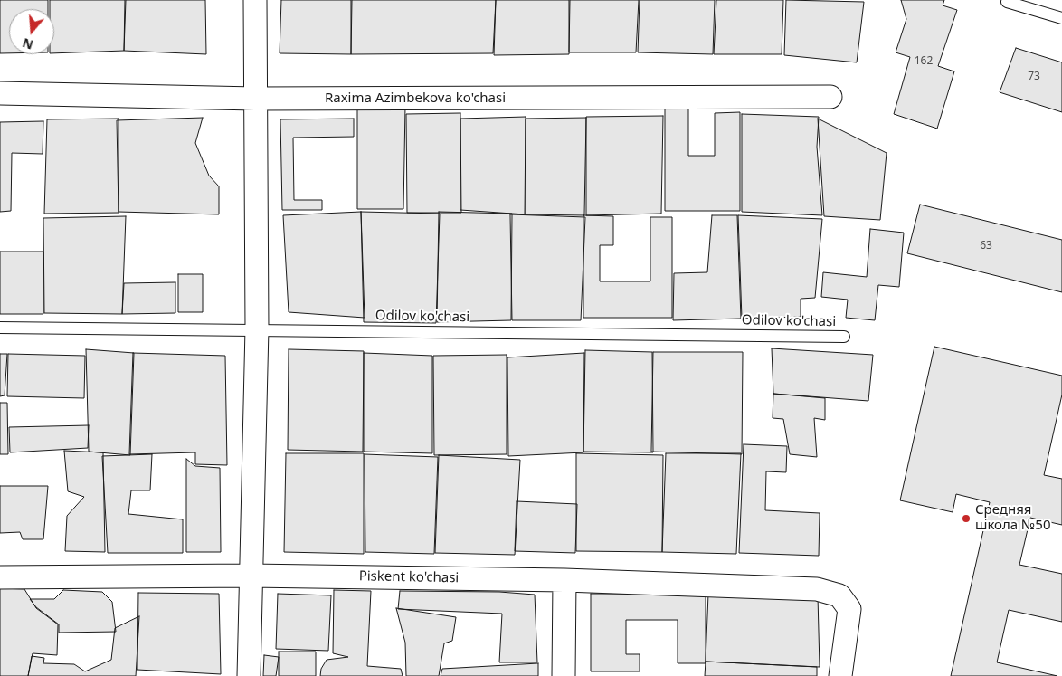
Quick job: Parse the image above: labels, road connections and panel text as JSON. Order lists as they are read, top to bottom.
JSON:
{
  "streets": {
    "street": ["Raxima Azimbekova ko'chasi", "Piskent ko'chasi"],
    "lane": ["Odilov ko'chasi"]
  },
  "places": ["Средняя школа №50"],
  "house_numbers": ["162", "73", "63"],
  "north": "bottom"
}
